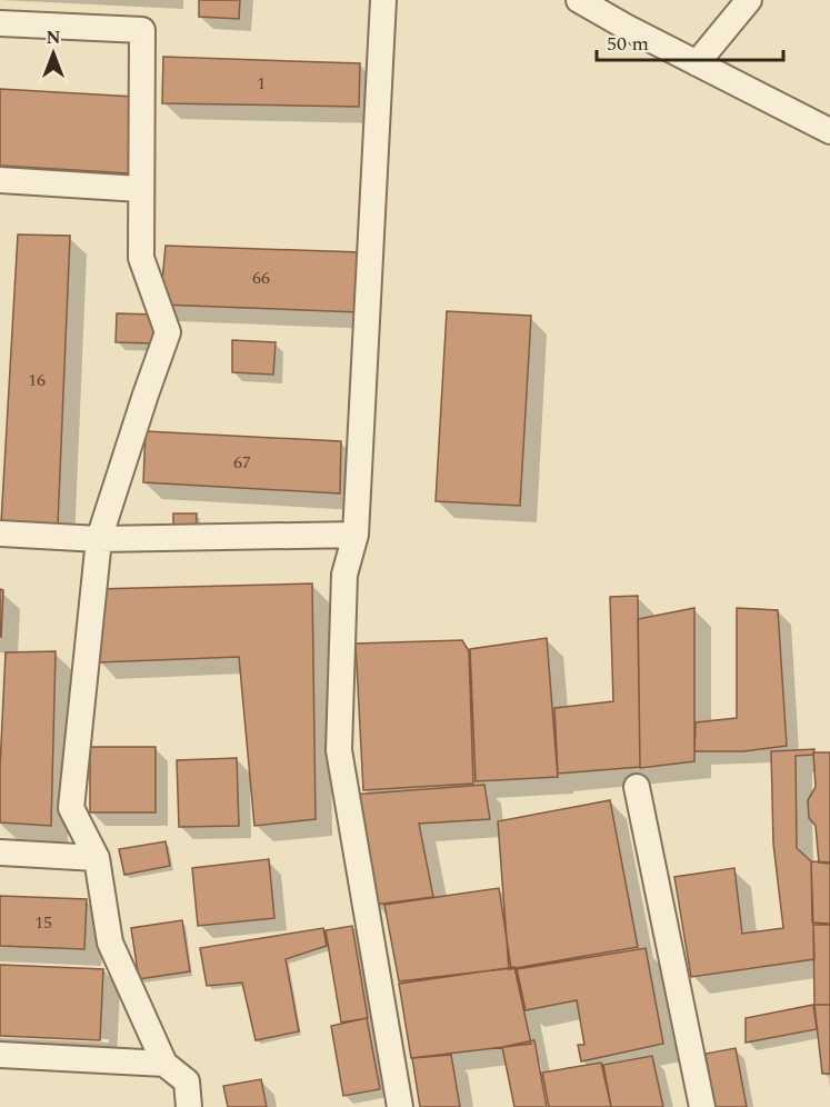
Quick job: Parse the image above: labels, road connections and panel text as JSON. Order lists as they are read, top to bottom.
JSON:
{
  "house_numbers": [
    "1",
    "66",
    "16",
    "67",
    "15"
  ],
  "scale_bar": "50 m",
  "north": "top"
}
